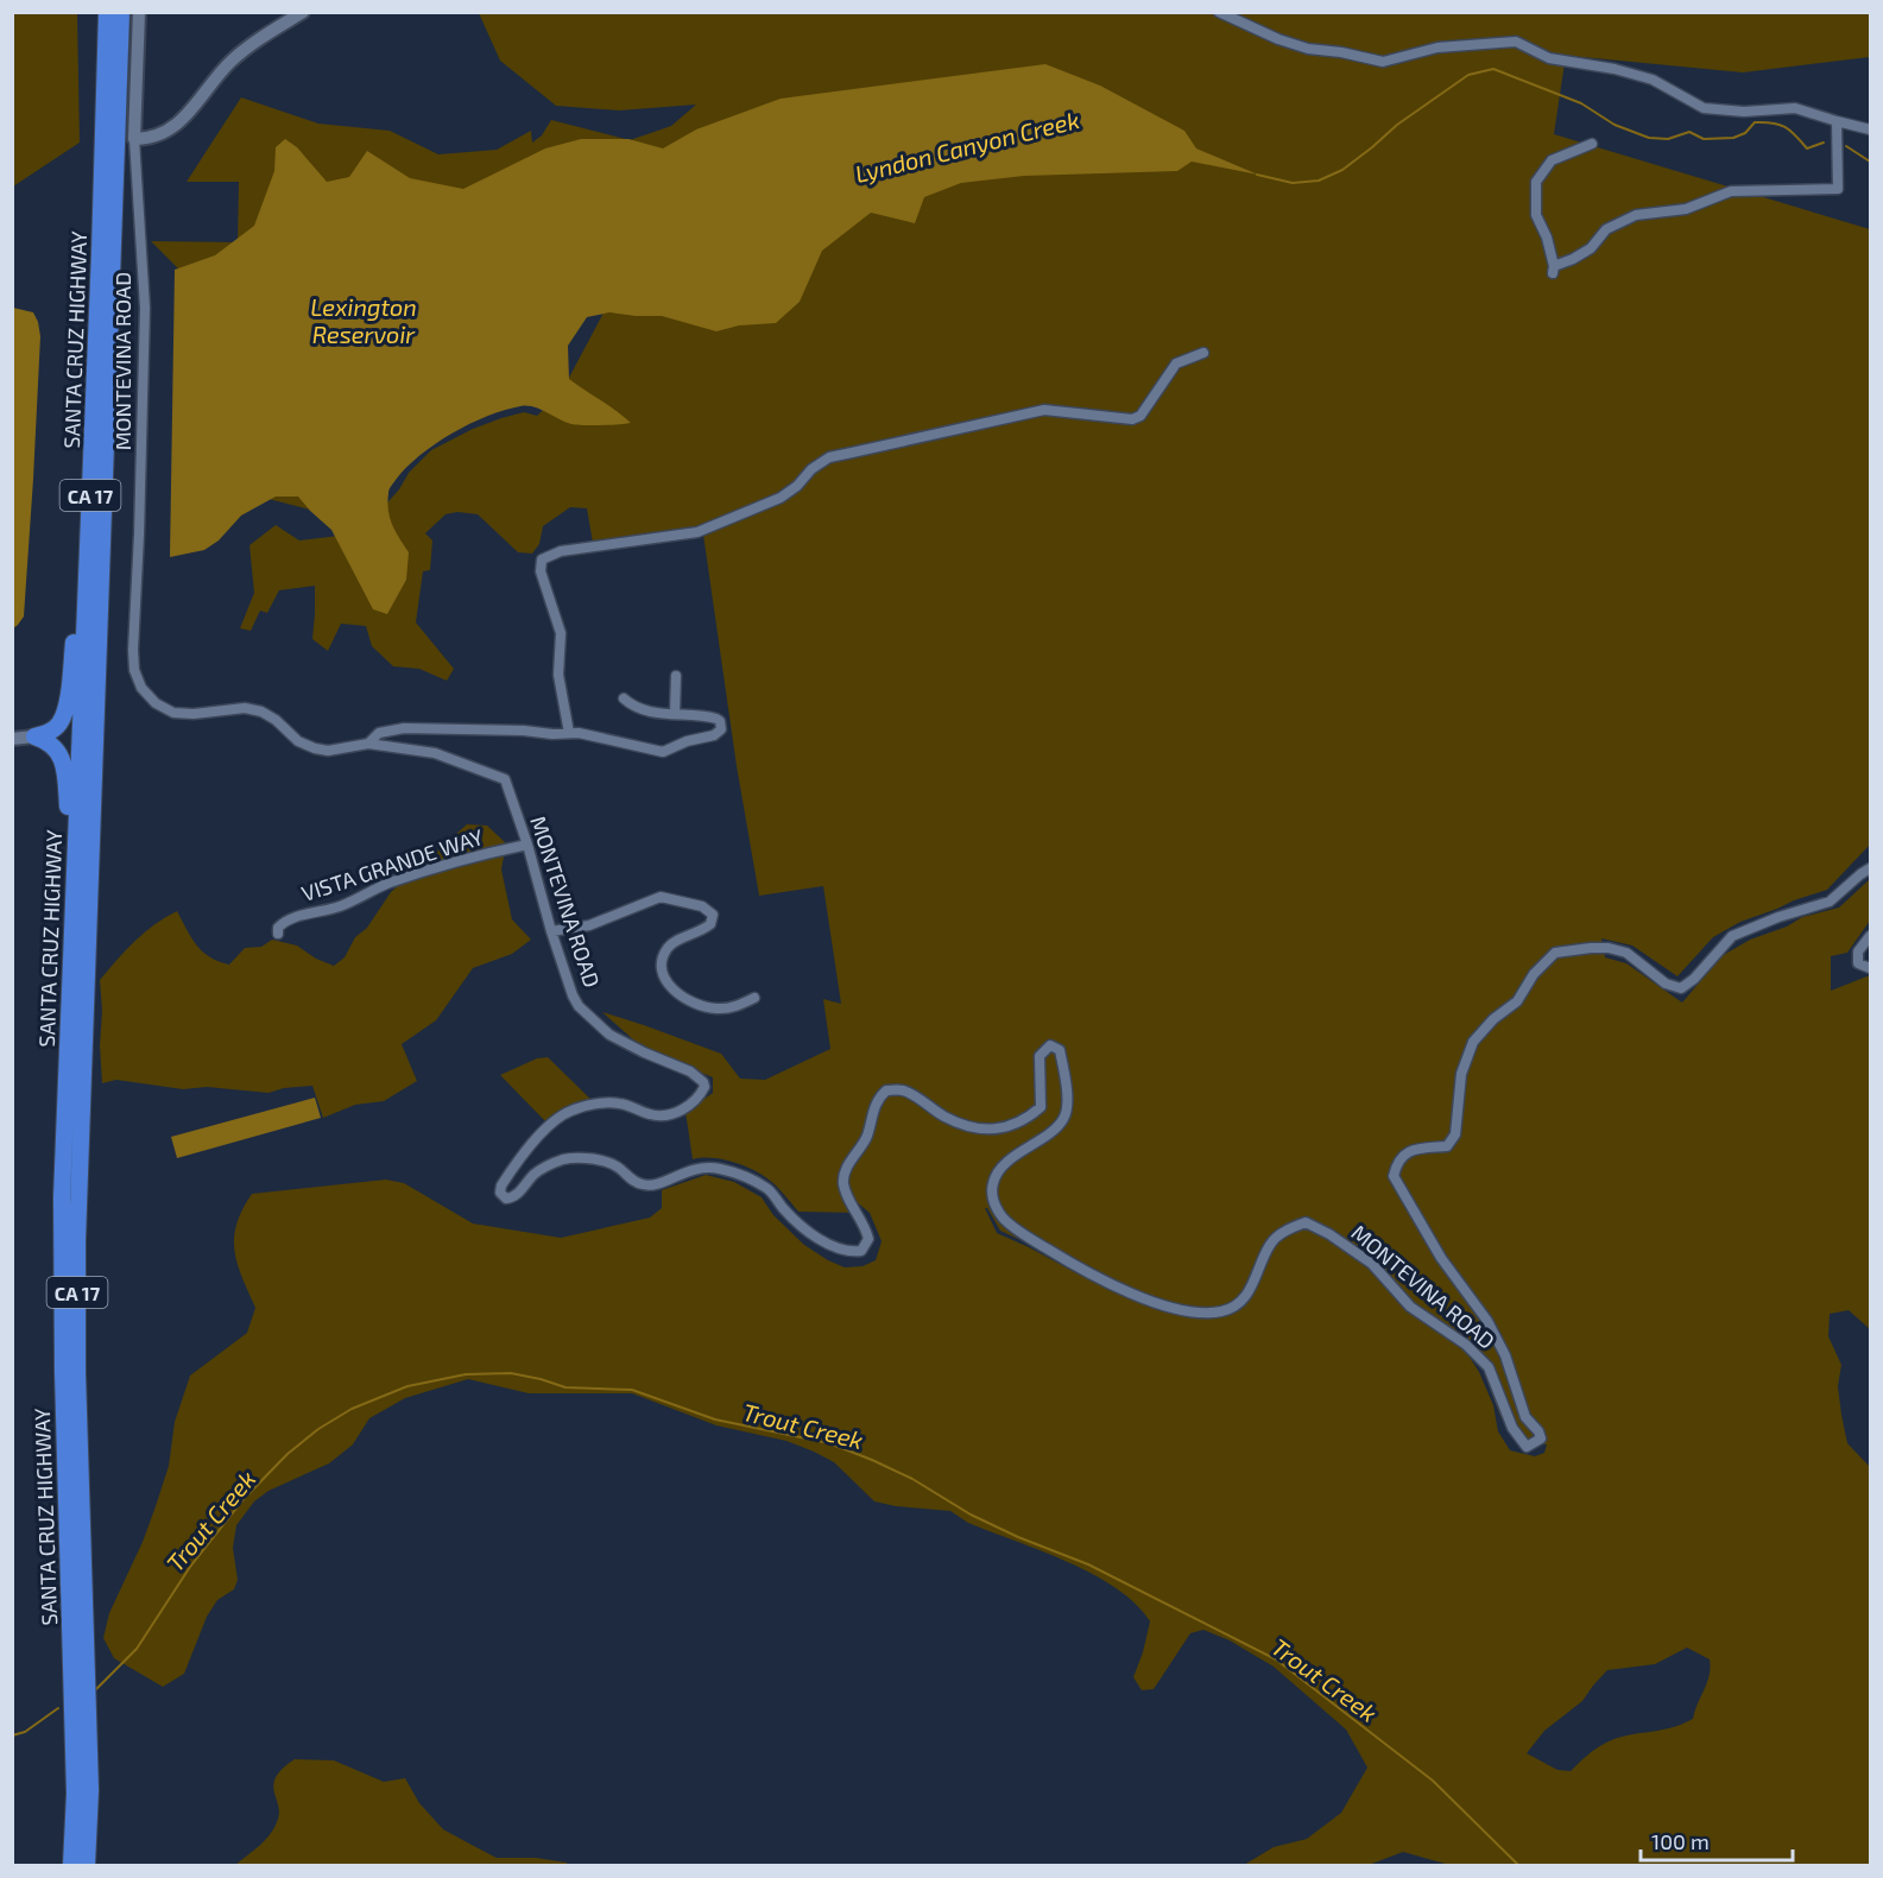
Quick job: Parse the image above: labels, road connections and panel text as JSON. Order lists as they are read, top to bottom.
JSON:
{
  "streets": {
    "highway": ["SANTA CRUZ HIGHWAY", "CA 17"],
    "street": ["MONTEVINA ROAD", "VISTA GRANDE WAY"]
  },
  "crossings": [
    ["MONTEVINA ROAD", "VISTA GRANDE WAY"]
  ],
  "water": ["Lyndon Canyon Creek", "Lexington Reservoir", "Trout Creek"],
  "scale_bar": "100 m"
}
